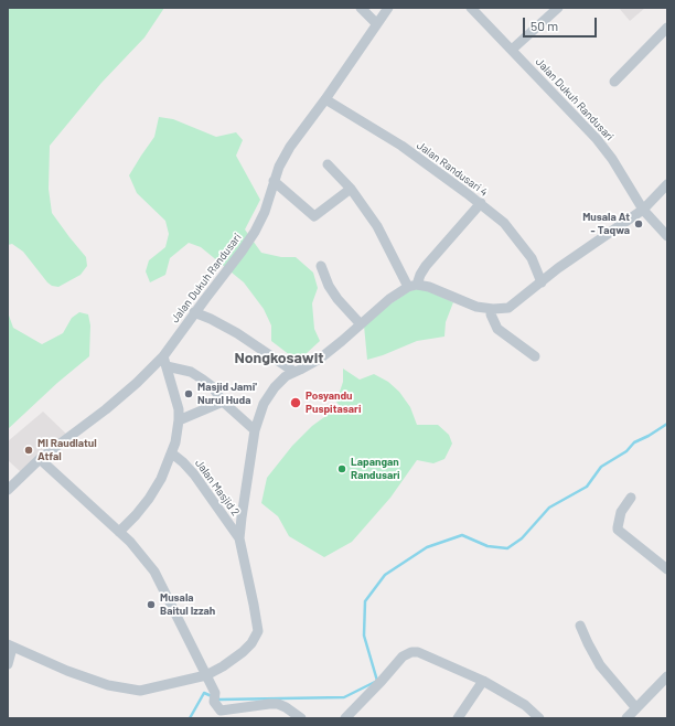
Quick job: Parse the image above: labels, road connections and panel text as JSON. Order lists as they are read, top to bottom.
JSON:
{
  "streets": {
    "street": ["Jalan Dukuh Randusari", "Jalan Randusari 4", "Jalan Masjid 2"]
  },
  "crossings": [
    ["Jalan Dukuh Randusari", "Jalan Randusari 4"]
  ],
  "districts": ["Nongkosawit"],
  "places": [
    "Musala At - Taqwa",
    "Masjid Jami' Nurul Huda",
    "Posyandu Puspitasari",
    "MI Raudlatul Atfal",
    "Lapangan Randusari",
    "Musala Baitul Izzah"
  ],
  "scale_bar": "50 m"
}
